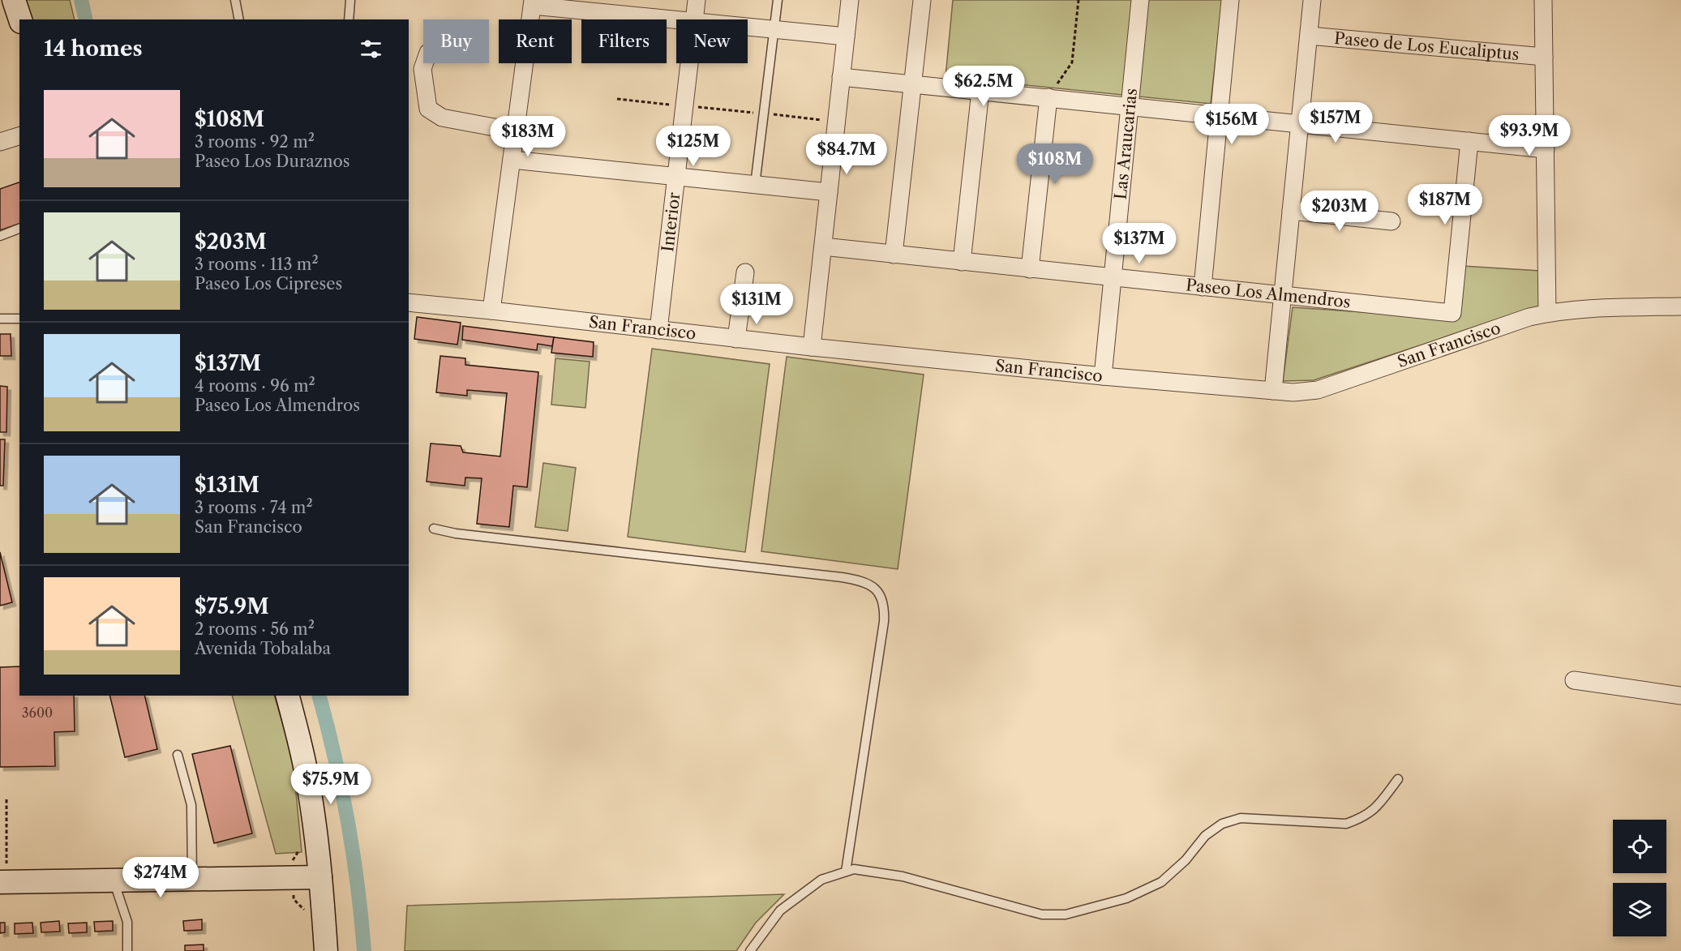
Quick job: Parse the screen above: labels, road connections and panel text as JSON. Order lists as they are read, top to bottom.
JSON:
{
  "streets": {
    "street": [
      "Paseo de Los Eucaliptus",
      "Las Araucarias",
      "Interior",
      "Paseo Los Almendros",
      "San Francisco"
    ]
  },
  "crossings": [
    ["Las Araucarias", "Paseo Los Almendros"],
    ["Las Araucarias", "San Francisco"],
    ["Interior", "San Francisco"]
  ],
  "house_numbers": ["3600"],
  "page": {
    "chip": [
      "Buy",
      "Rent",
      "Filters",
      "New"
    ],
    "heading": "14 homes",
    "price": [
      "$62.5M",
      "$157M",
      "$156M",
      "$93.9M",
      "$183M",
      "$125M",
      "$84.7M",
      "$108M",
      "$187M",
      "$203M",
      "$137M",
      "$131M",
      "$75.9M",
      "$274M"
    ],
    "list": [
      {
        "name": "$108M",
        "note": "3 rooms · 92 m² · Paseo Los Duraznos"
      },
      {
        "name": "$203M",
        "note": "3 rooms · 113 m² · Paseo Los Cipreses"
      },
      {
        "name": "$137M",
        "note": "4 rooms · 96 m² · Paseo Los Almendros"
      },
      {
        "name": "$131M",
        "note": "3 rooms · 74 m² · San Francisco"
      },
      {
        "name": "$75.9M",
        "note": "2 rooms · 56 m² · Avenida Tobalaba"
      }
    ]
  }
}
